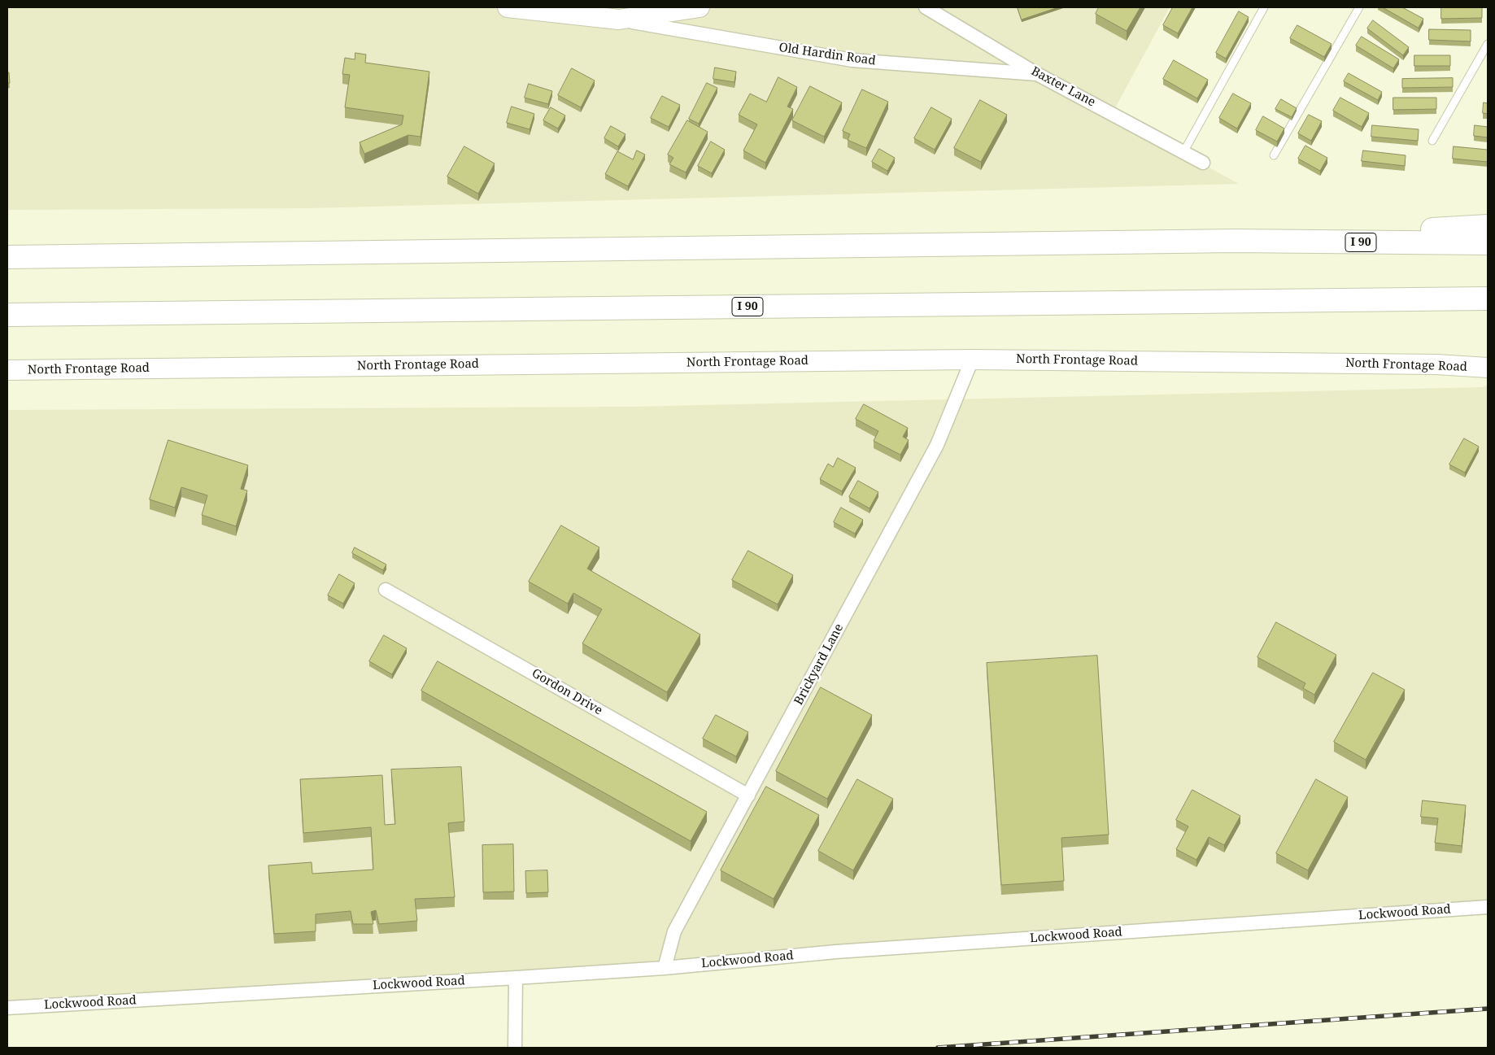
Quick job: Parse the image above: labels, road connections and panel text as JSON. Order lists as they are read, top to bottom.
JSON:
{
  "streets": {
    "highway": ["I 90"],
    "street": [
      "Old Hardin Road",
      "Baxter Lane",
      "North Frontage Road",
      "Brickyard Lane",
      "Gordon Drive",
      "Lockwood Road"
    ]
  },
  "crossings": [
    ["Old Hardin Road", "Baxter Lane"],
    ["North Frontage Road", "Brickyard Lane"],
    ["Brickyard Lane", "Gordon Drive"],
    ["Brickyard Lane", "Lockwood Road"]
  ]
}
